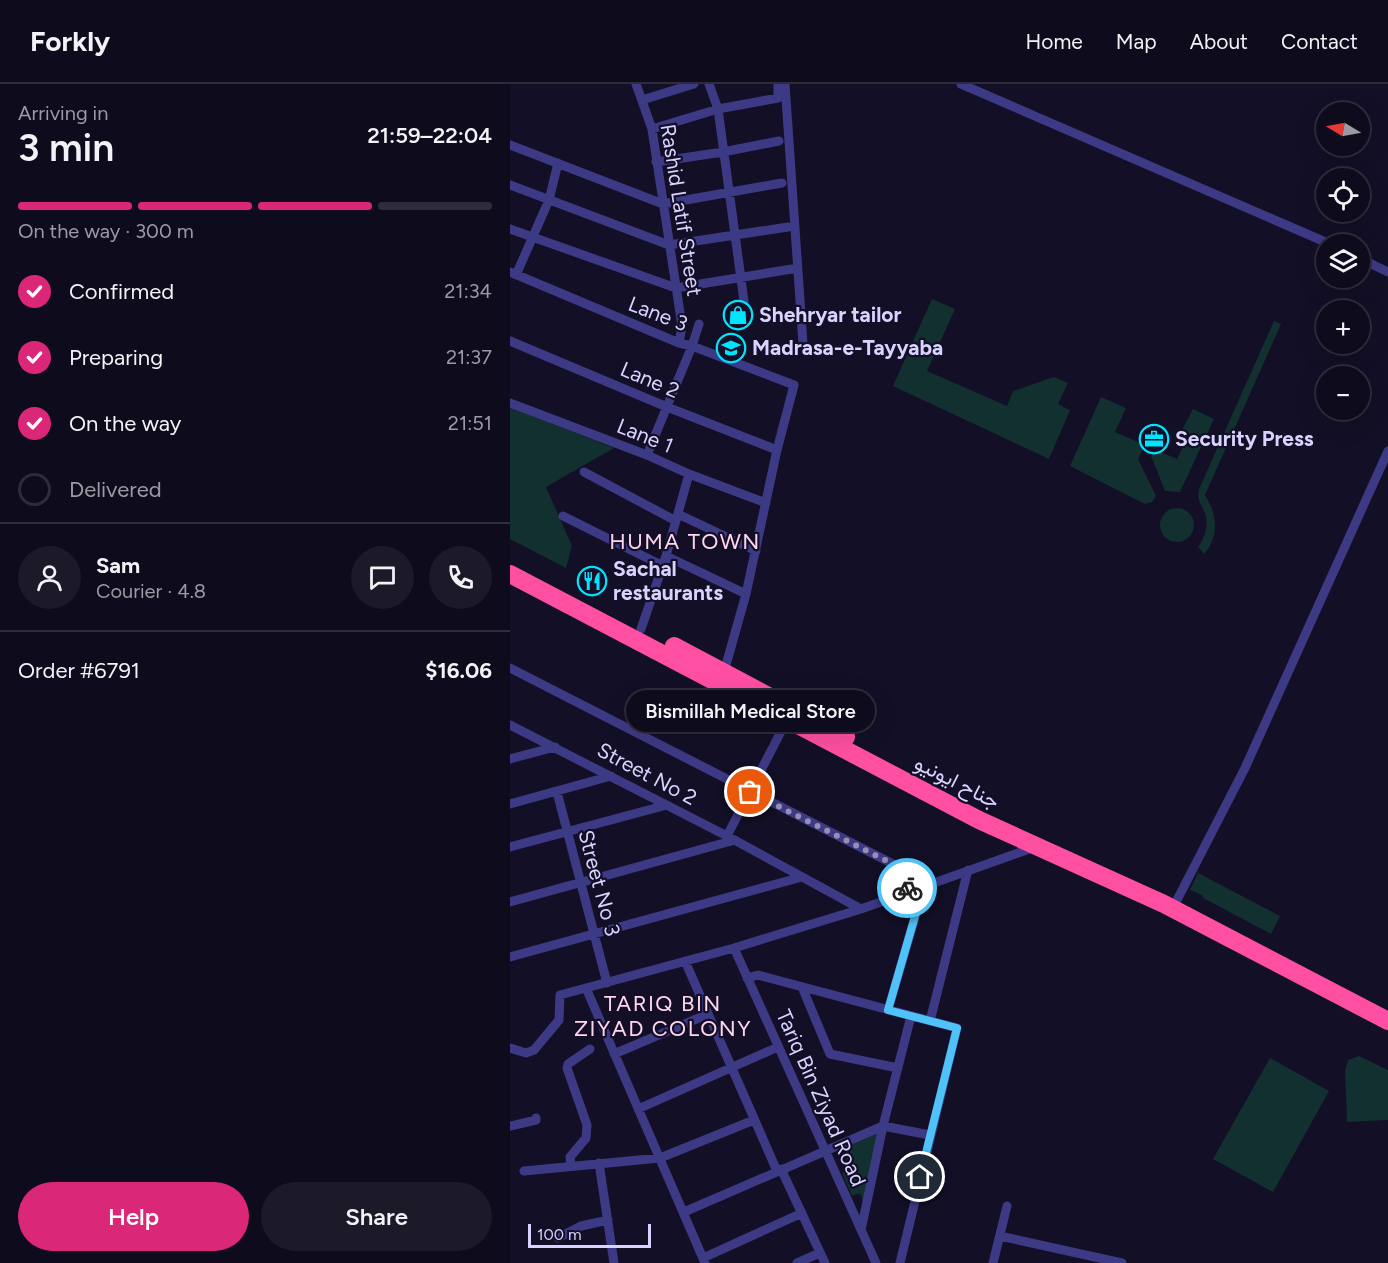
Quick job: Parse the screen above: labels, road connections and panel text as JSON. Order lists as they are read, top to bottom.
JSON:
{
  "streets": {
    "highway": ["جناح ایونیو"],
    "street": [
      "Rashid Latif Street",
      "Lane 3",
      "Lane 2",
      "Lane 1",
      "Street No 2",
      "Street No 3",
      "Tariq Bin Ziyad Road"
    ]
  },
  "crossings": [
    ["Rashid Latif Street", "Lane 3"],
    ["Lane 3", "Lane 2"]
  ],
  "districts": ["HUMA TOWN", "TARIQ BIN ZIYAD COLONY"],
  "places": {
    "shop": ["Shehryar tailor"],
    "school or university": ["Madrasa-e-Tayyaba"],
    "office": ["Security Press"],
    "restaurant": ["Sachal restaurants"],
    "other": ["Bismillah Medical Store"]
  },
  "scale_bar": "100 m",
  "north": "left",
  "page": {
    "header": "Forkly",
    "nav": [
      "Home",
      "Map",
      "About",
      "Contact"
    ],
    "heading": ["3 min", "Arriving in", "21:59–22:04"],
    "panel": [
      "Sam",
      "Courier · 4.8",
      "Order #6791",
      "$16.06"
    ],
    "map_buttons": ["+", "−"],
    "bar": "On the way · 300 m",
    "list": [
      ["Confirmed", "21:34"],
      ["Preparing", "21:37"],
      ["On the way", "21:51"],
      "Delivered"
    ],
    "bubble": "Bismillah Medical Store",
    "buttons": ["Help", "Share"],
    "scale": "100 m"
  }
}
